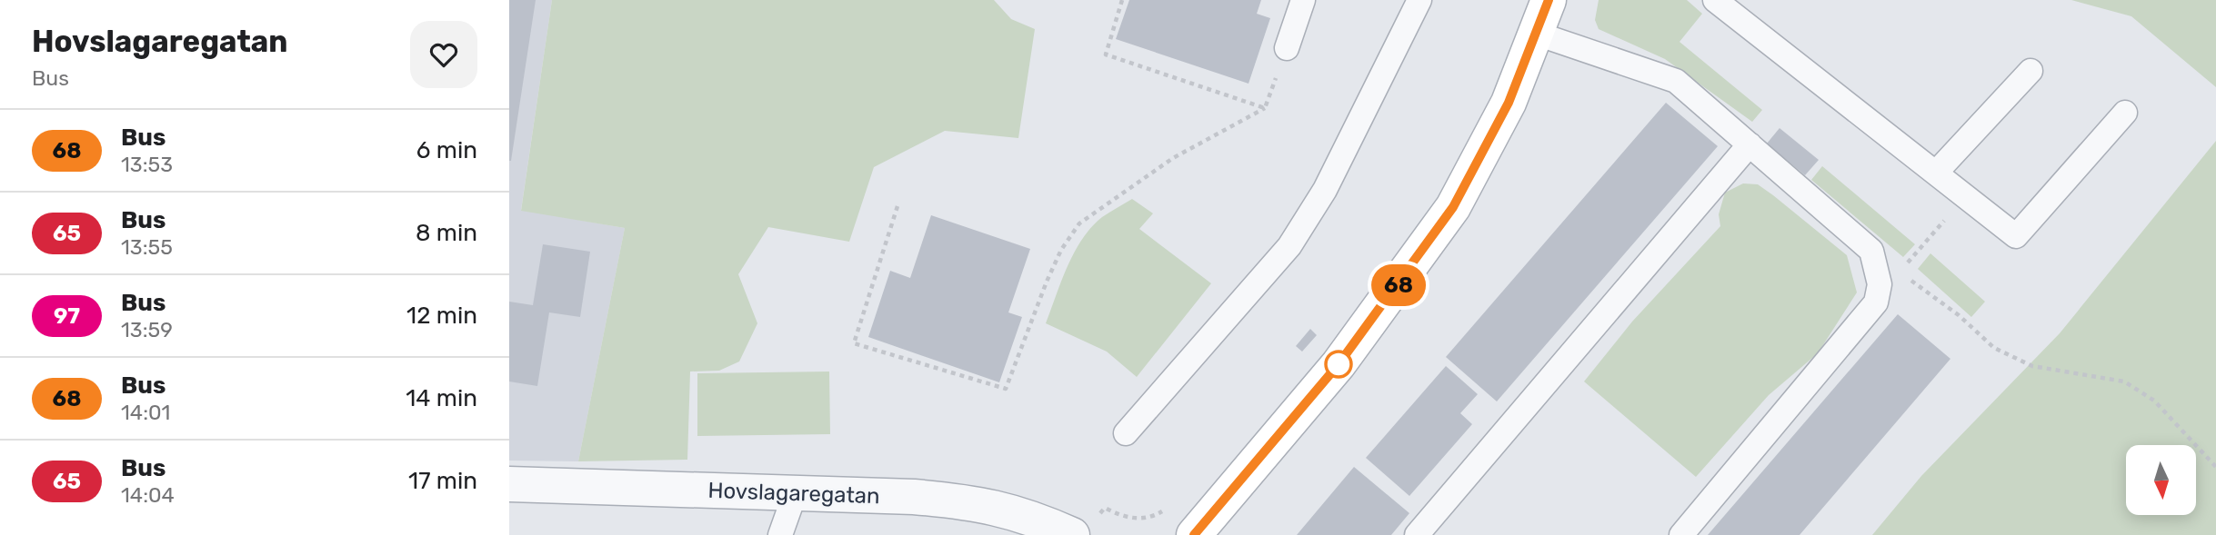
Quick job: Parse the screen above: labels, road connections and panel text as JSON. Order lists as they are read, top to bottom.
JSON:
{
  "streets": {
    "street": ["Hovslagaregatan"]
  },
  "lines": ["bus line 68"],
  "north": "bottom",
  "page": {
    "heading": ["Hovslagaregatan", "Bus"],
    "on_map": "68",
    "list": [
      {
        "mark": "68",
        "name": "Bus",
        "note": "13:53",
        "value": "6 min"
      },
      {
        "mark": "65",
        "name": "Bus",
        "note": "13:55",
        "value": "8 min"
      },
      {
        "mark": "97",
        "name": "Bus",
        "note": "13:59",
        "value": "12 min"
      },
      {
        "mark": "68",
        "name": "Bus",
        "note": "14:01",
        "value": "14 min"
      },
      {
        "mark": "65",
        "name": "Bus",
        "note": "14:04",
        "value": "17 min"
      }
    ]
  }
}
